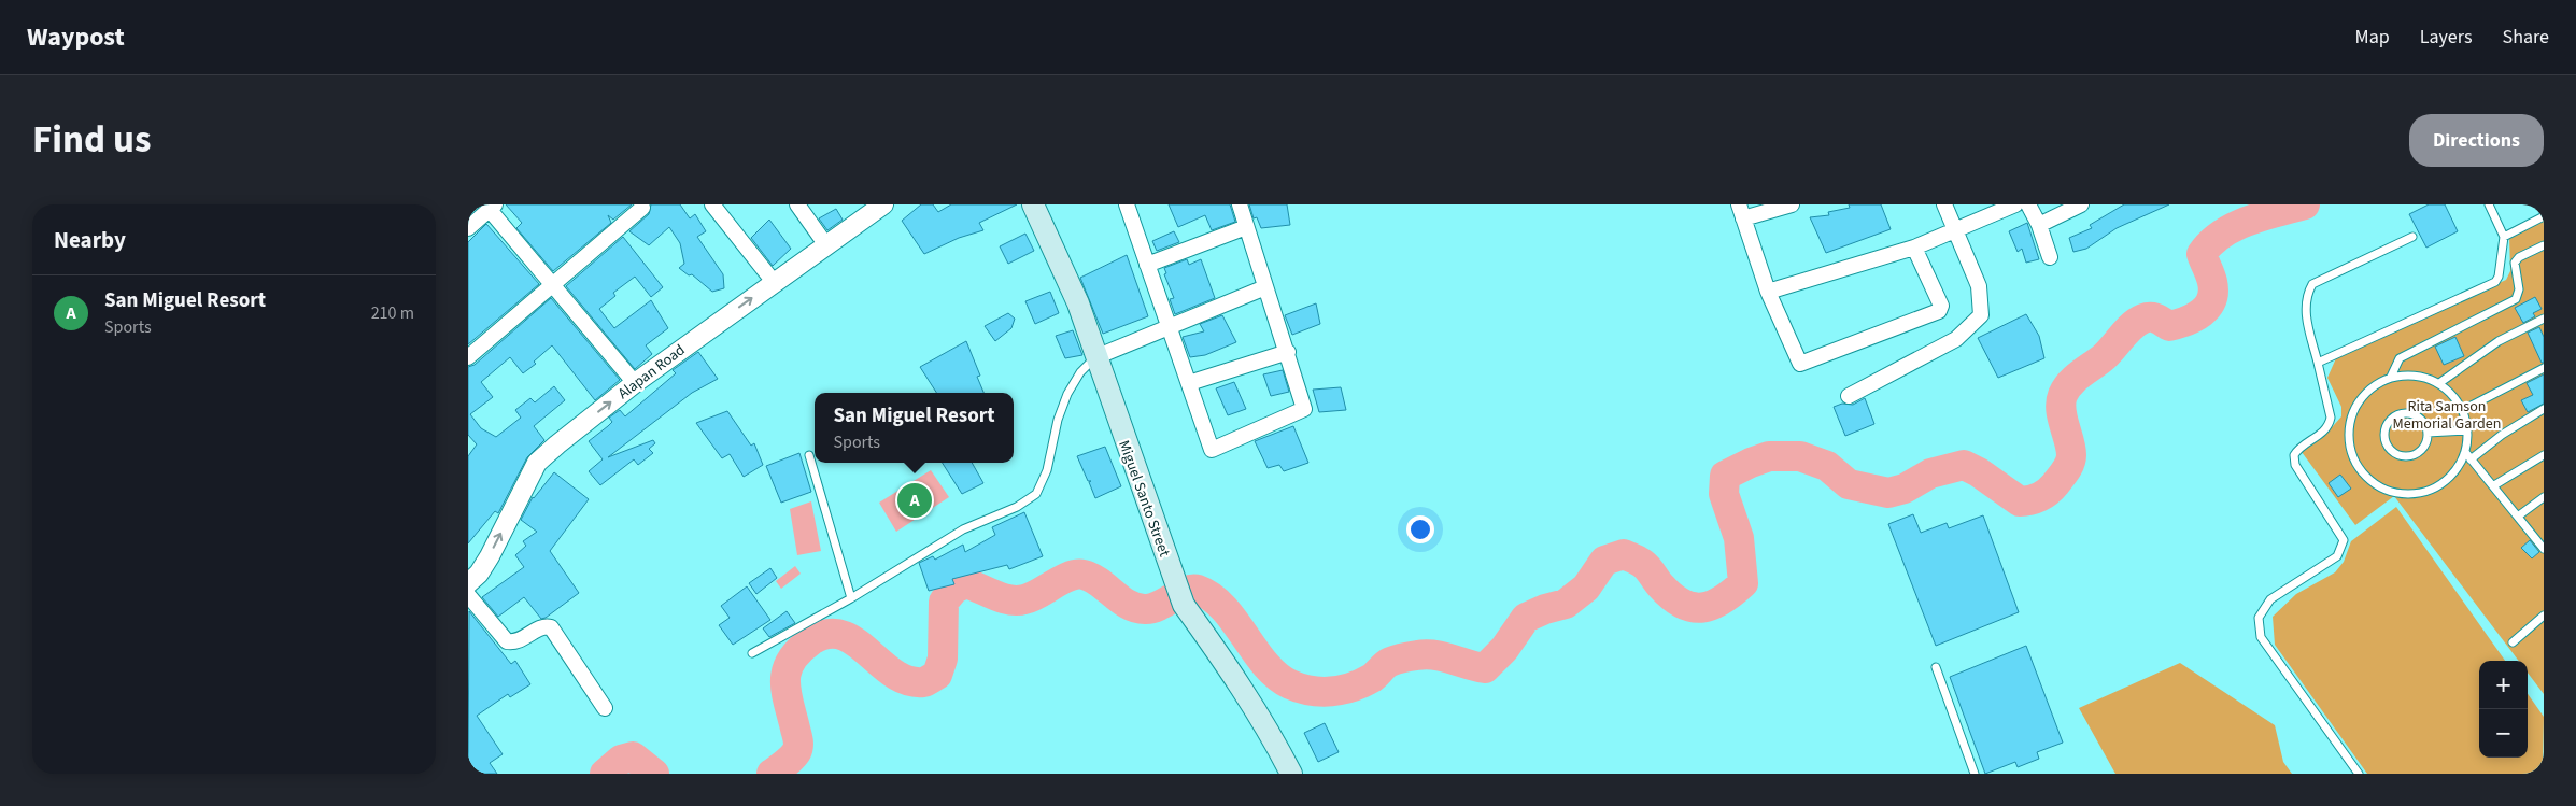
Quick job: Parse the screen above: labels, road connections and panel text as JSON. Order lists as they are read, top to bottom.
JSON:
{
  "streets": {
    "main road": ["Miguel Santo Street"],
    "street": ["Alapan Road"]
  },
  "parks": ["Rita Samson Memorial Garden"],
  "page": {
    "header": "Waypost",
    "nav": ["Map", "Layers", "Share"],
    "title": "Find us",
    "buttons": "Directions",
    "heading": "Nearby",
    "list": [
      {
        "mark": "A",
        "name": "San Miguel Resort",
        "note": "Sports",
        "value": "210 m"
      }
    ],
    "popup": ["San Miguel Resort", "Sports"],
    "pins": "A",
    "map_buttons": ["+", "−"]
  }
}
